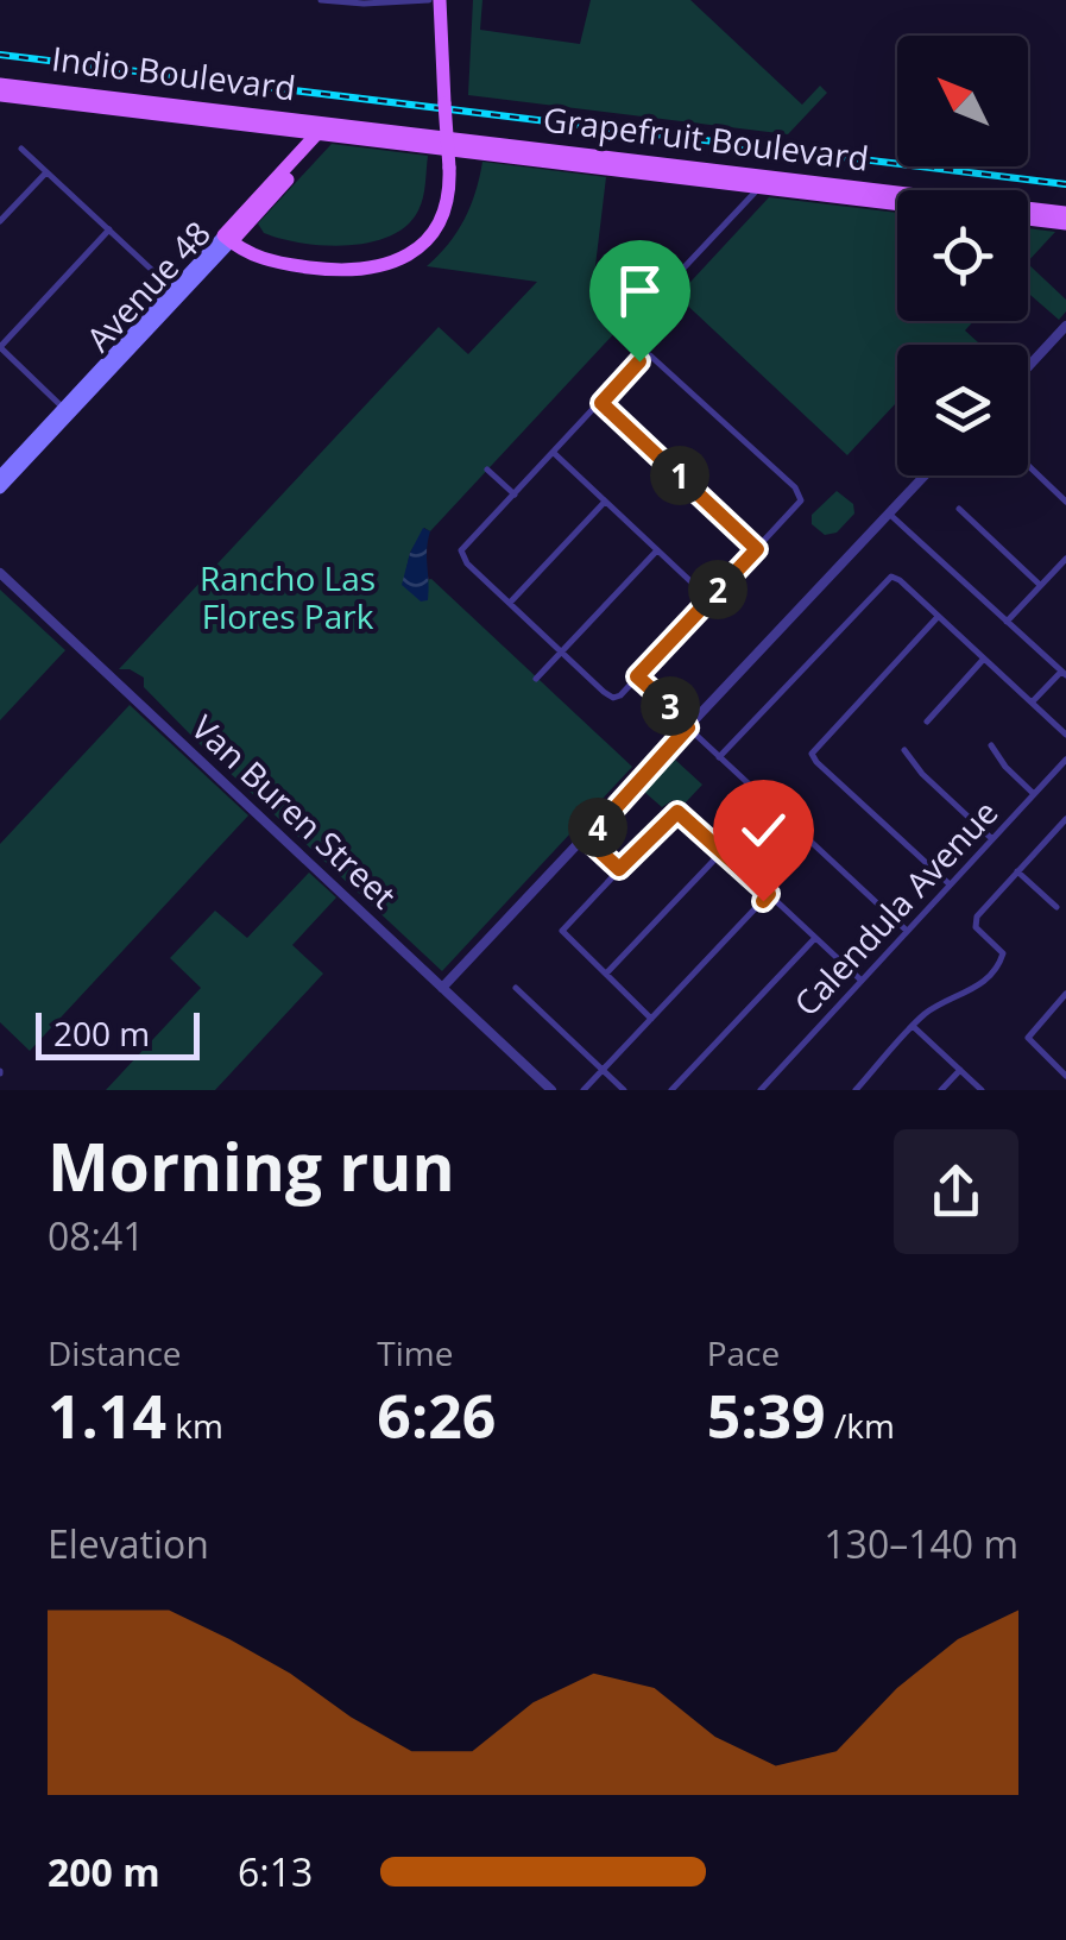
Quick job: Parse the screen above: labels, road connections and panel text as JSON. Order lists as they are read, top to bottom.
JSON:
{
  "streets": {
    "main road": ["Indio Boulevard", "Grapefruit Boulevard", "Avenue 48"],
    "street": ["Van Buren Street", "Calendula Avenue"]
  },
  "crossings": [
    ["Indio Boulevard", "Grapefruit Boulevard"],
    ["Indio Boulevard", "Avenue 48"],
    ["Grapefruit Boulevard", "Avenue 48"]
  ],
  "parks": ["Rancho Las Flores Park"],
  "scale_bar": "200 m",
  "north": "top left",
  "page": {
    "pins": [
      "1",
      "2",
      "3",
      "4"
    ],
    "scale": "200 m",
    "heading": ["Morning run", "08:41"],
    "stats": [
      ["Distance", "1.14 km"],
      ["Time", "6:26"],
      ["Pace", "5:39 /km"]
    ],
    "chart": ["Elevation", "130–140 m"],
    "list": [
      {
        "name": "200 m",
        "note": "6:13"
      }
    ]
  }
}
